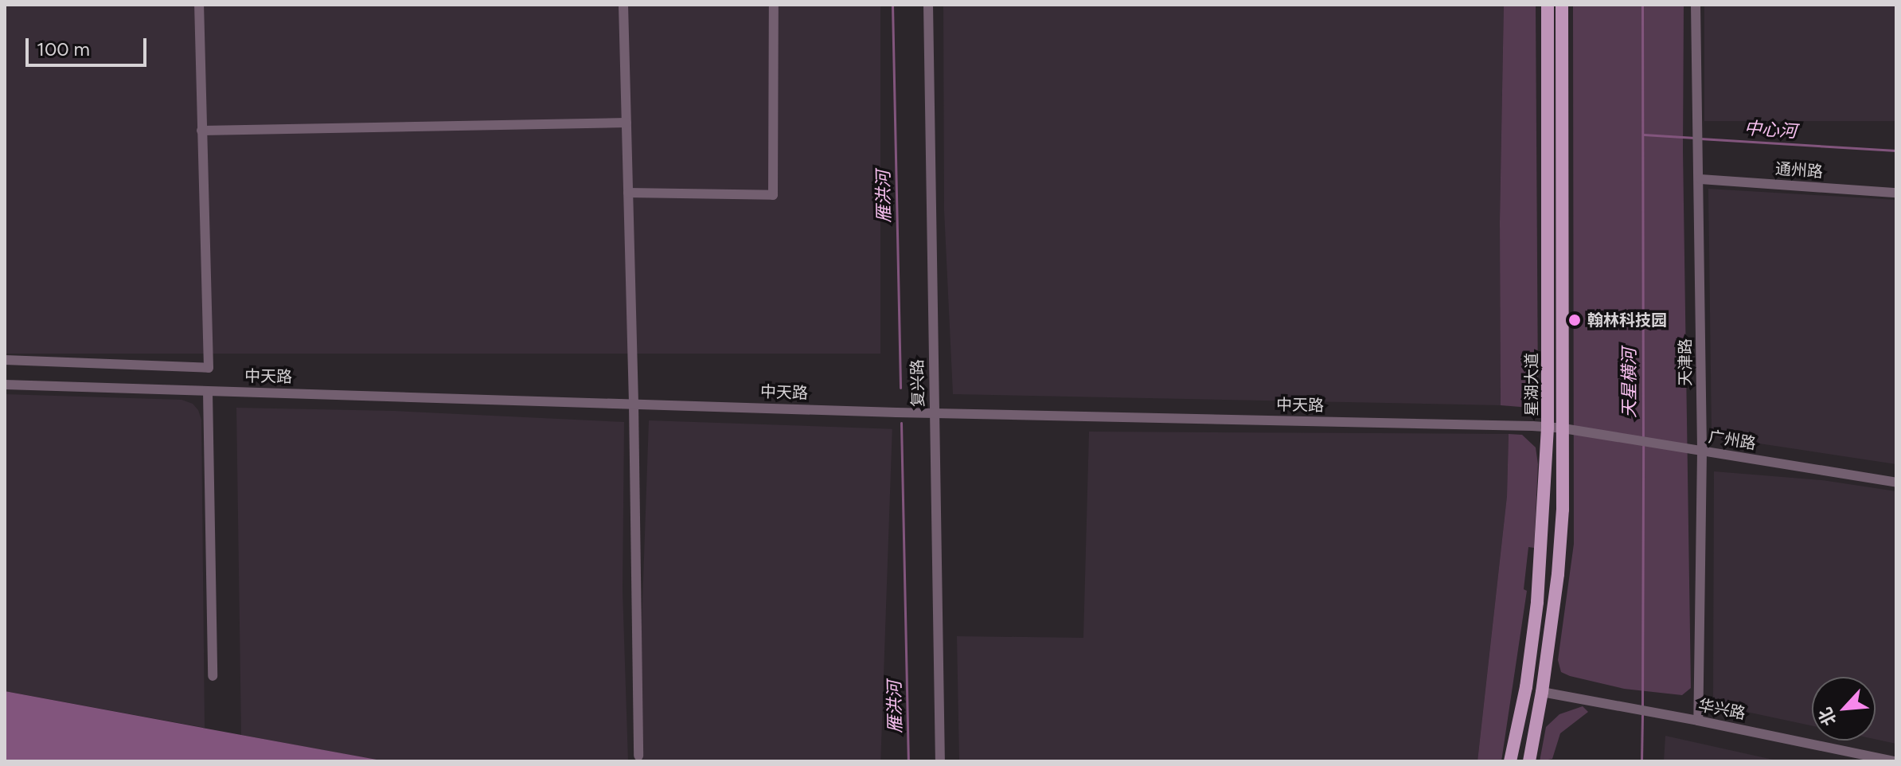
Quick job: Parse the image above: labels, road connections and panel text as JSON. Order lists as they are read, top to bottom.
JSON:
{
  "streets": {
    "main road": ["星湖大道"],
    "street": [
      "通州路",
      "天津路",
      "中天路",
      "复兴路",
      "广州路",
      "华兴路"
    ]
  },
  "crossings": [
    ["通州路", "天津路"],
    ["天津路", "广州路"],
    ["天津路", "华兴路"],
    ["中天路", "复兴路"],
    ["中天路", "星湖大道"],
    ["中天路", "广州路"],
    ["星湖大道", "广州路"],
    ["星湖大道", "华兴路"]
  ],
  "water": ["中心河", "雁洪河", "天星横河"],
  "places": ["翰林科技园"],
  "scale_bar": "100 m",
  "north": "bottom left"
}
